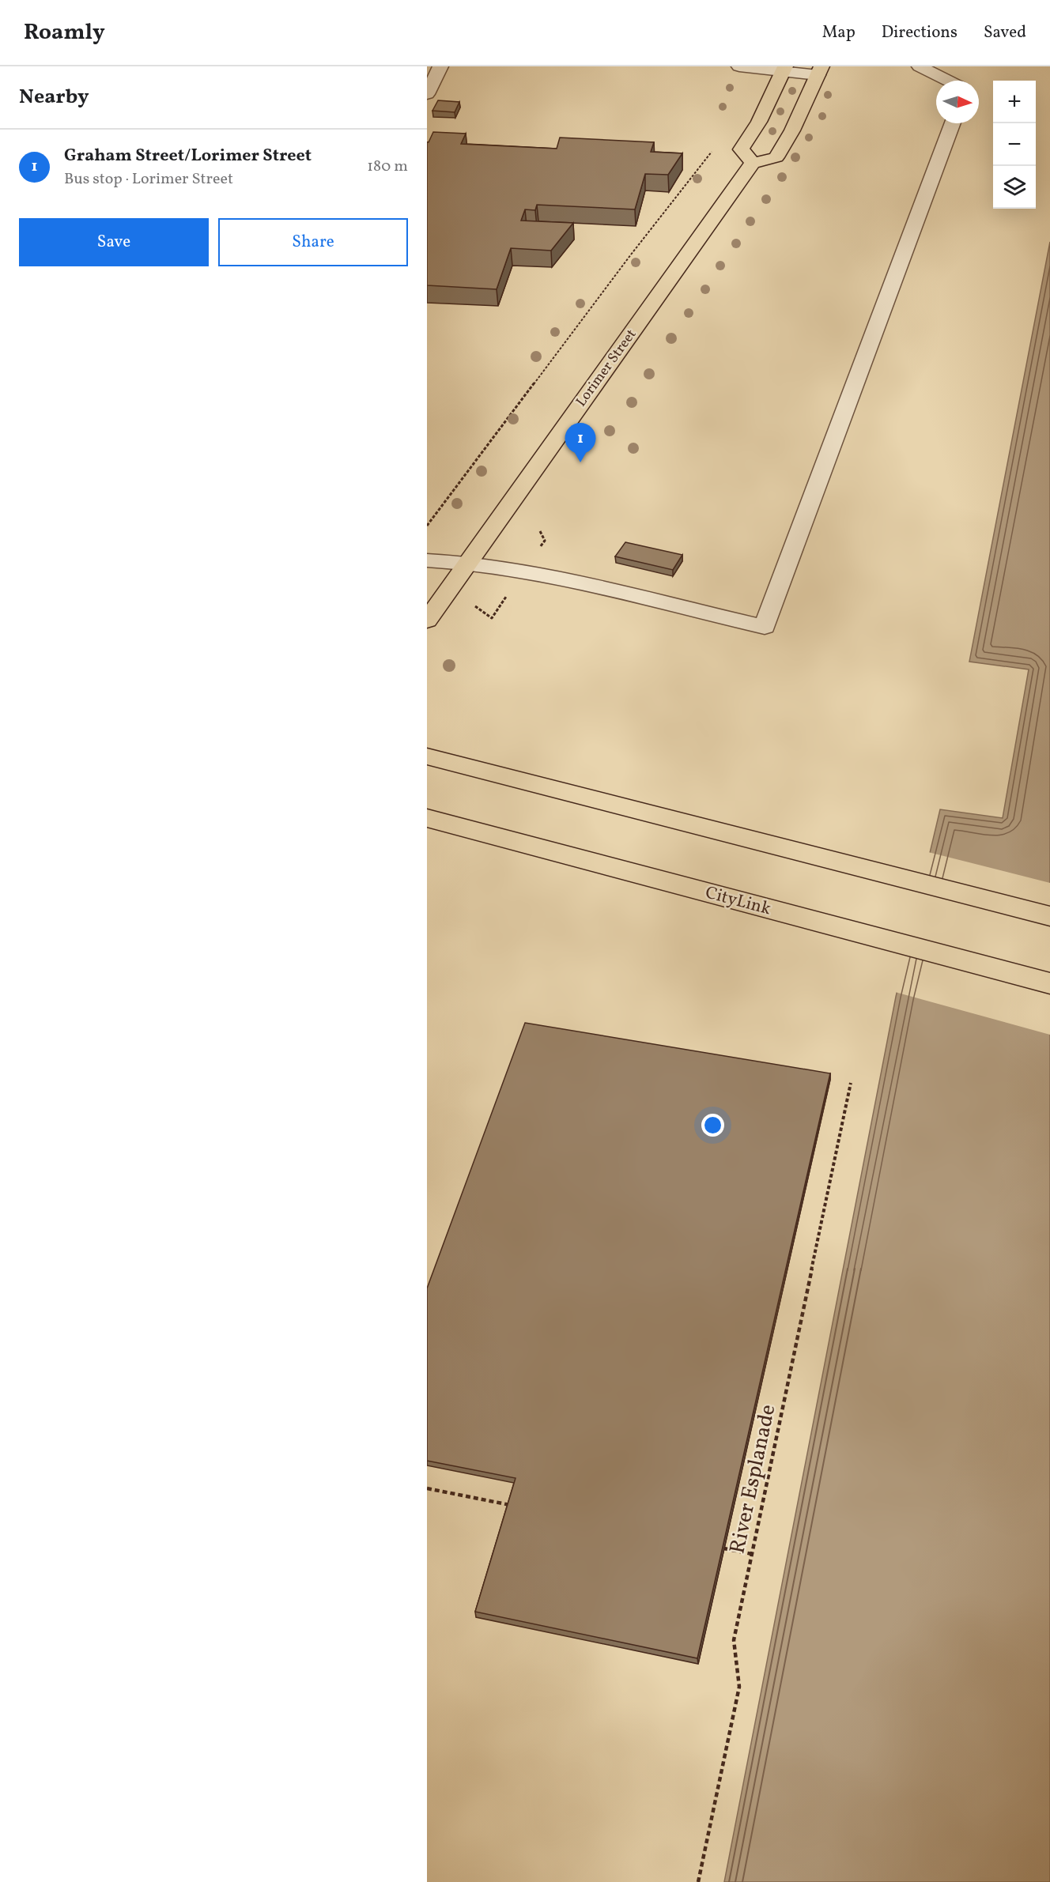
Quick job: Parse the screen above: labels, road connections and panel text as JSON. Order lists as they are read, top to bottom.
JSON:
{
  "streets": {
    "main road": ["Lorimer Street", "CityLink"],
    "path": ["River Esplanade"]
  },
  "north": "right",
  "page": {
    "header": "Roamly",
    "nav": ["Map", "Directions", "Saved"],
    "heading": "Nearby",
    "map_buttons": ["+", "−"],
    "list": [
      {
        "mark": "1",
        "name": "Graham Street/Lorimer Street",
        "note": "Bus stop · Lorimer Street",
        "value": "180 m"
      }
    ],
    "buttons": ["Save", "Share"],
    "pins": "1"
  }
}
